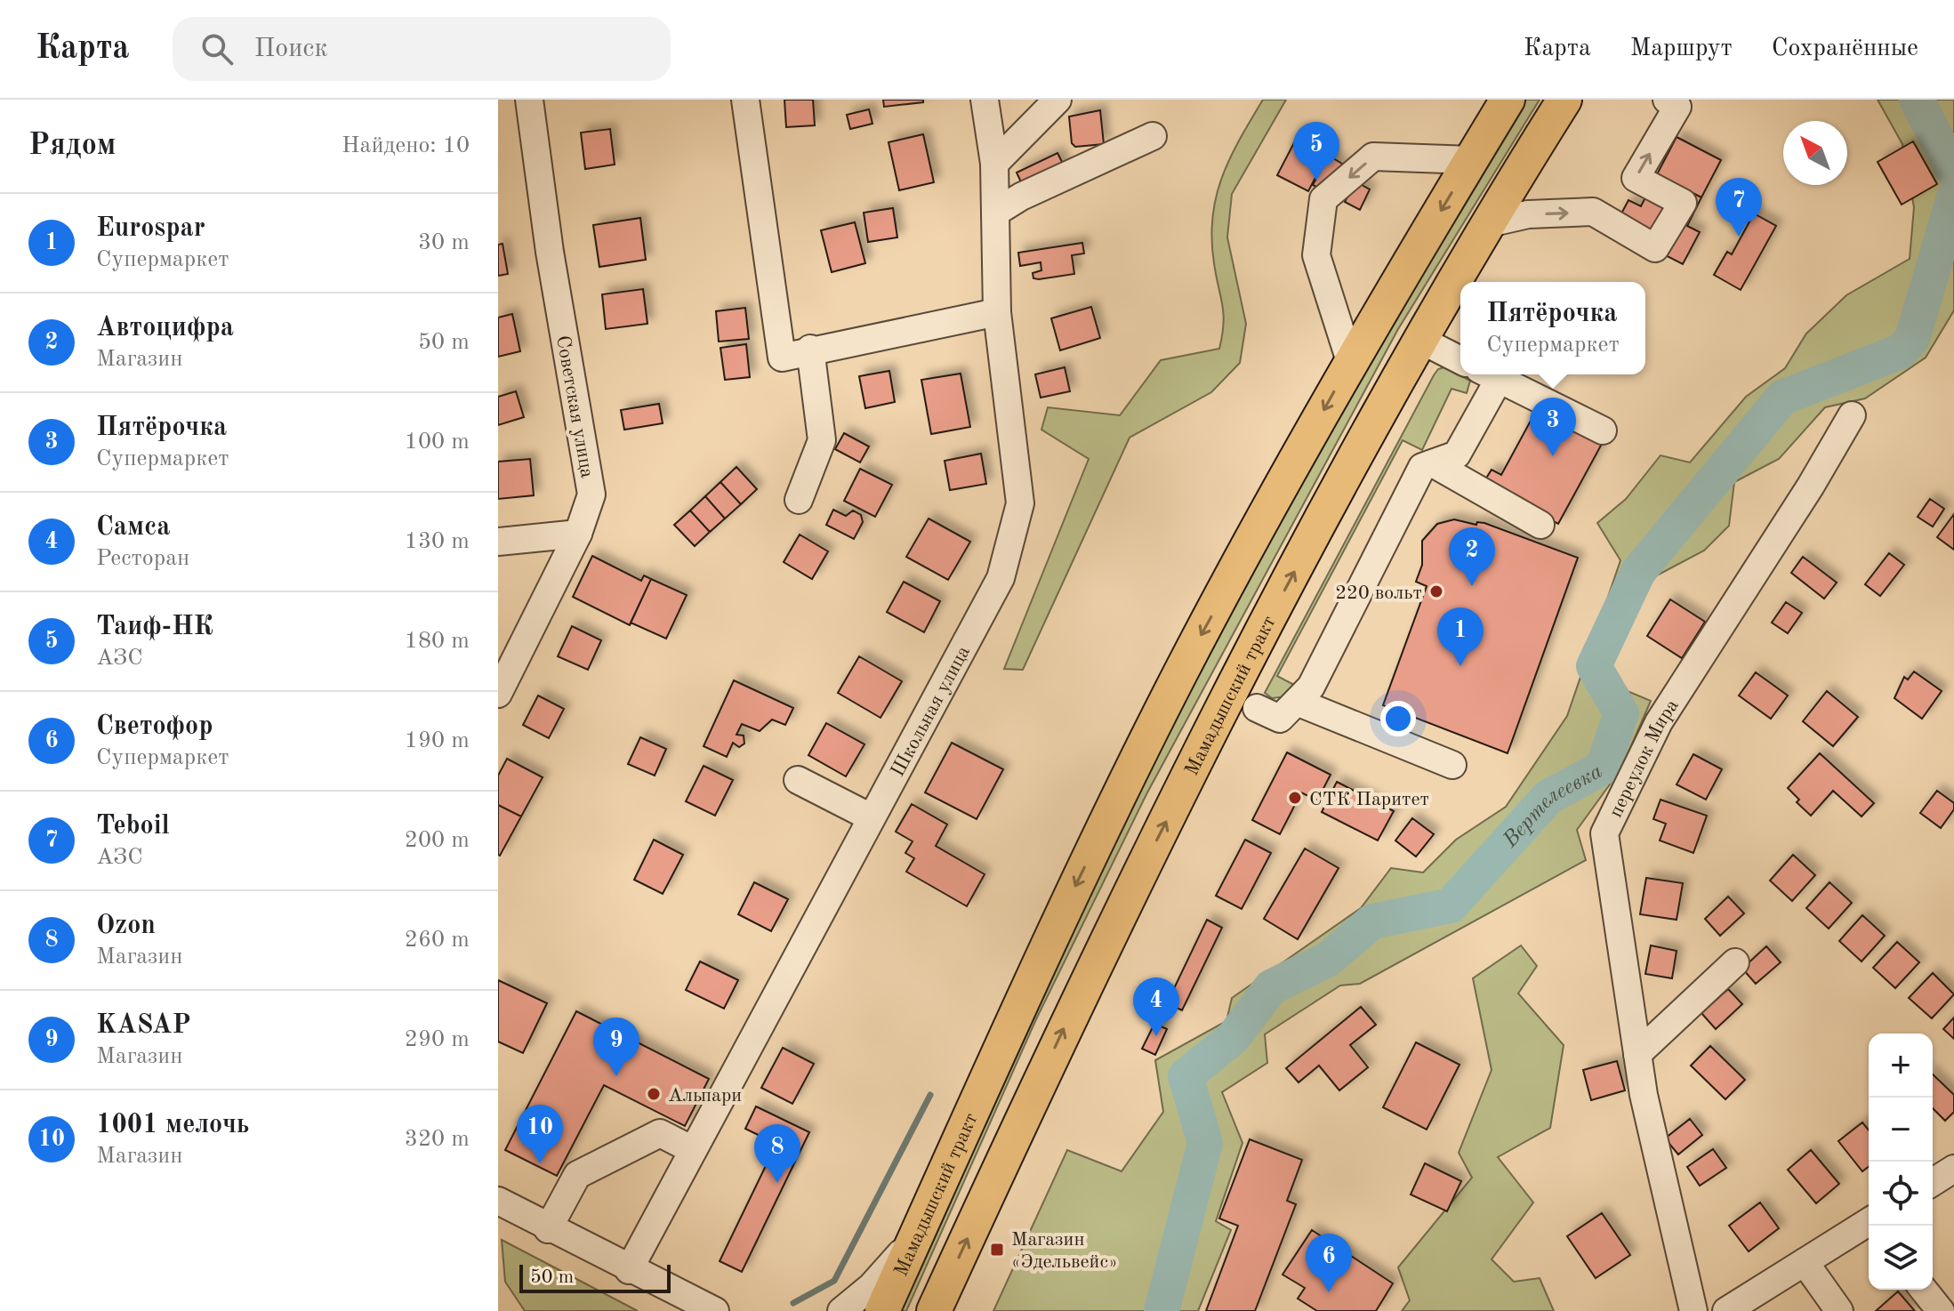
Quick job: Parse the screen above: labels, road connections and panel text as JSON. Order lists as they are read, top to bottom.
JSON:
{
  "streets": {
    "main road": ["Мамадышский тракт"],
    "street": ["Советская улица", "Школьная улица", "переулок Мира"]
  },
  "water": ["Вертелеевка"],
  "places": {
    "other": ["220 вольт", "СТК Паритет", "Альпари"],
    "transit": ["Магазин «Эдельвейс»"]
  },
  "scale_bar": "50 m",
  "north": "top left",
  "page": {
    "header": "Карта",
    "search": "Поиск",
    "nav": ["Карта", "Маршрут", "Сохранённые"],
    "heading": ["Рядом", "Найдено: 10"],
    "pins": [
      "5",
      "7",
      "3",
      "2",
      "1",
      "4",
      "9",
      "10",
      "8",
      "6"
    ],
    "list": [
      {
        "mark": "1",
        "name": "Eurospar",
        "note": "Супермаркет",
        "value": "30 m"
      },
      {
        "mark": "2",
        "name": "Автоцифра",
        "note": "Магазин",
        "value": "50 m"
      },
      {
        "mark": "3",
        "name": "Пятёрочка",
        "note": "Супермаркет",
        "value": "100 m"
      },
      {
        "mark": "4",
        "name": "Самса",
        "note": "Ресторан",
        "value": "130 m"
      },
      {
        "mark": "5",
        "name": "Таиф-НК",
        "note": "АЗС",
        "value": "180 m"
      },
      {
        "mark": "6",
        "name": "Светофор",
        "note": "Супермаркет",
        "value": "190 m"
      },
      {
        "mark": "7",
        "name": "Teboil",
        "note": "АЗС",
        "value": "200 m"
      },
      {
        "mark": "8",
        "name": "Ozon",
        "note": "Магазин",
        "value": "260 m"
      },
      {
        "mark": "9",
        "name": "KASAP",
        "note": "Магазин",
        "value": "290 m"
      },
      {
        "mark": "10",
        "name": "1001 мелочь",
        "note": "Магазин",
        "value": "320 m"
      }
    ],
    "popup": ["Пятёрочка", "Супермаркет"],
    "map_buttons": ["+", "−"],
    "scale": "50 m"
  }
}
